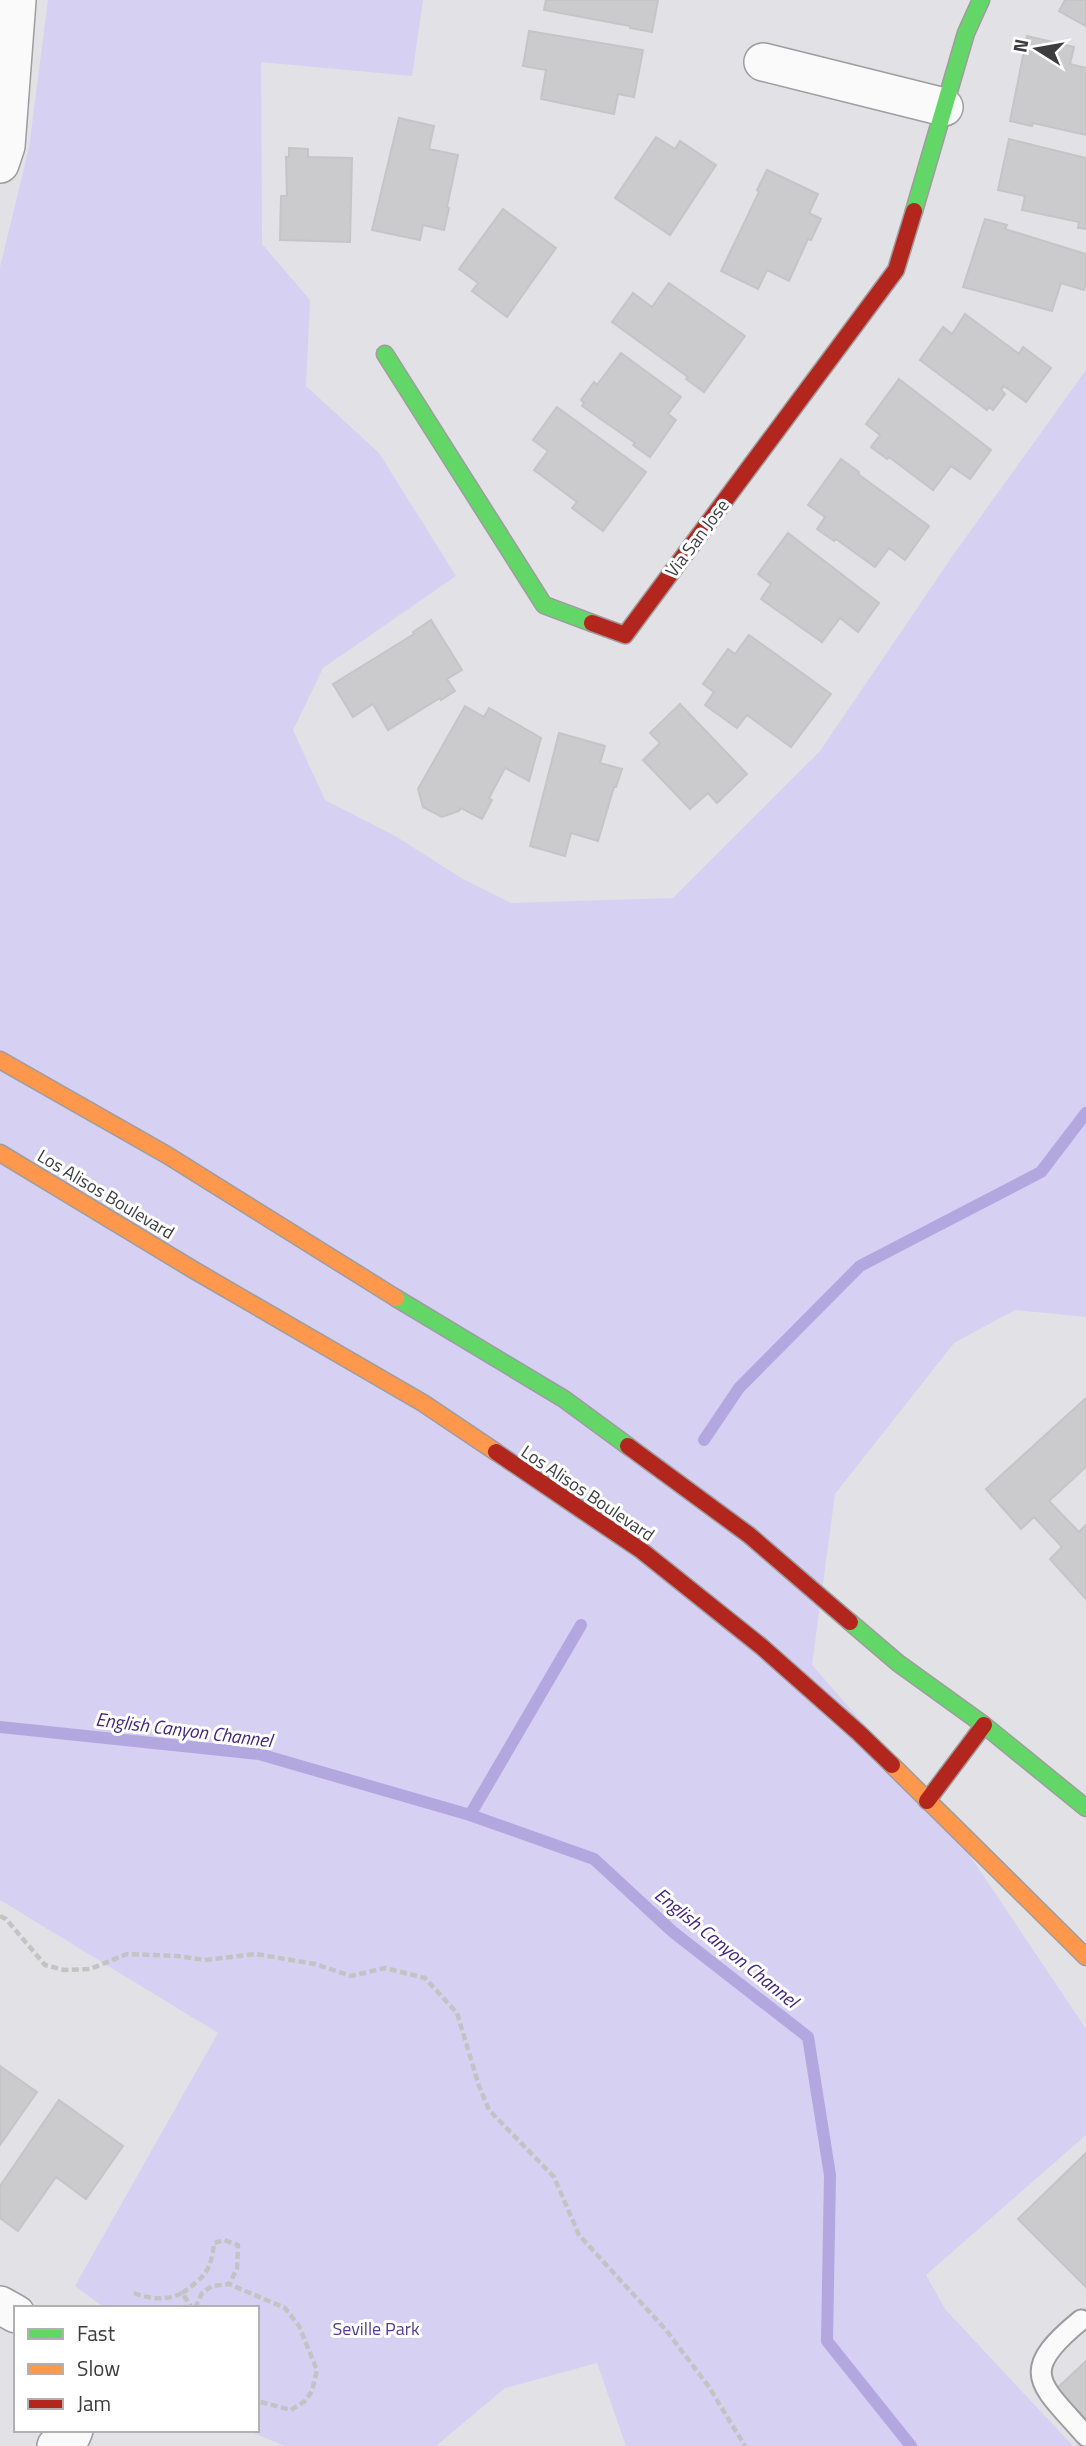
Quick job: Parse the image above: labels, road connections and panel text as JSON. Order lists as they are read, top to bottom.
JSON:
{
  "streets": {
    "main road": ["Via San Jose", "Los Alisos Boulevard"]
  },
  "water": ["English Canyon Channel"],
  "parks": ["Seville Park"],
  "legend": ["Fast", "Slow", "Jam"],
  "north": "left"
}
